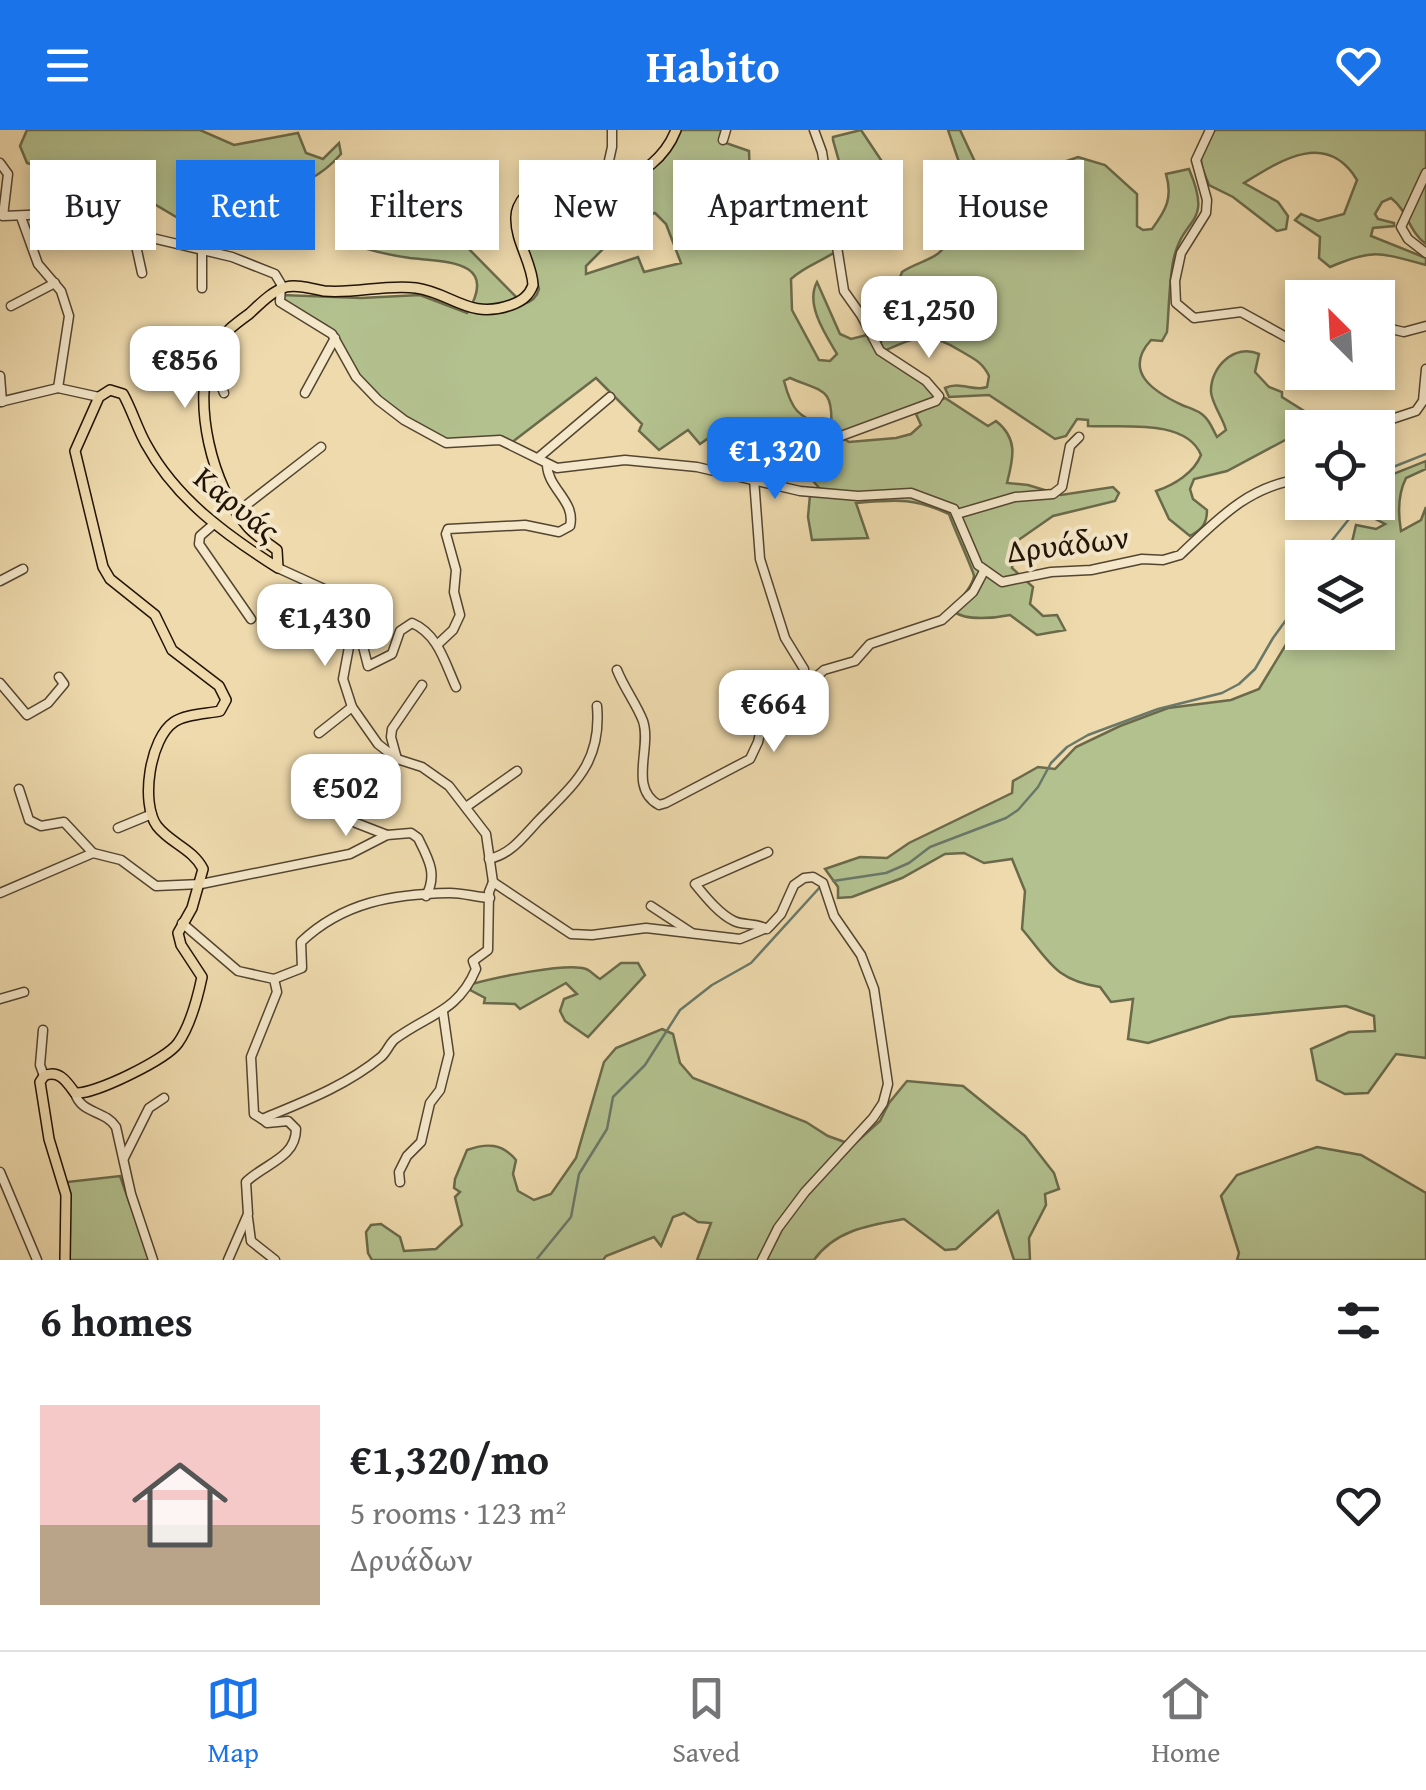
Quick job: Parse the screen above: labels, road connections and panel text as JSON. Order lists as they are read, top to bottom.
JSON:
{
  "streets": {
    "main road": ["Καρυάς"],
    "street": ["Δρυάδων"]
  },
  "north": "top left",
  "page": {
    "header": "Habito",
    "chip": [
      "Buy",
      "Rent",
      "Filters",
      "New",
      "Apartment",
      "House"
    ],
    "price": [
      "€1,250",
      "€856",
      "€1,320",
      "€1,430",
      "€664",
      "€502"
    ],
    "heading": "6 homes",
    "list": [
      {
        "name": "€1,320/mo",
        "note": "5 rooms · 123 m² · Δρυάδων"
      }
    ],
    "tabs": ["Map", "Saved", "Home"]
  }
}
